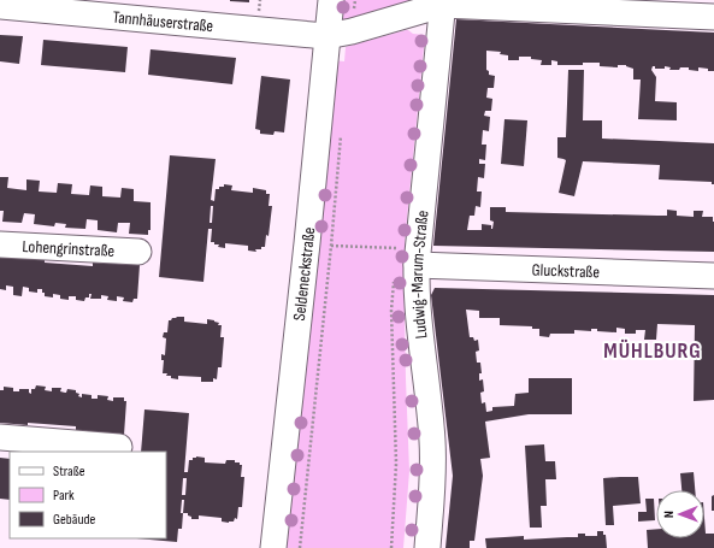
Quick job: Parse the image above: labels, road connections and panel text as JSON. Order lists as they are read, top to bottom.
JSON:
{
  "streets": {
    "street": [
      "Tannhäuserstraße",
      "Lohengrinstraße",
      "Gluckstraße",
      "Ludwig-Marum-Straße",
      "Seldeneckstraße"
    ]
  },
  "crossings": [
    ["Tannhäuserstraße", "Ludwig-Marum-Straße"],
    ["Tannhäuserstraße", "Seldeneckstraße"],
    ["Gluckstraße", "Ludwig-Marum-Straße"]
  ],
  "districts": ["MÜHLBURG"],
  "legend": ["Straße", "Park", "Gebäude"],
  "north": "left"
}
